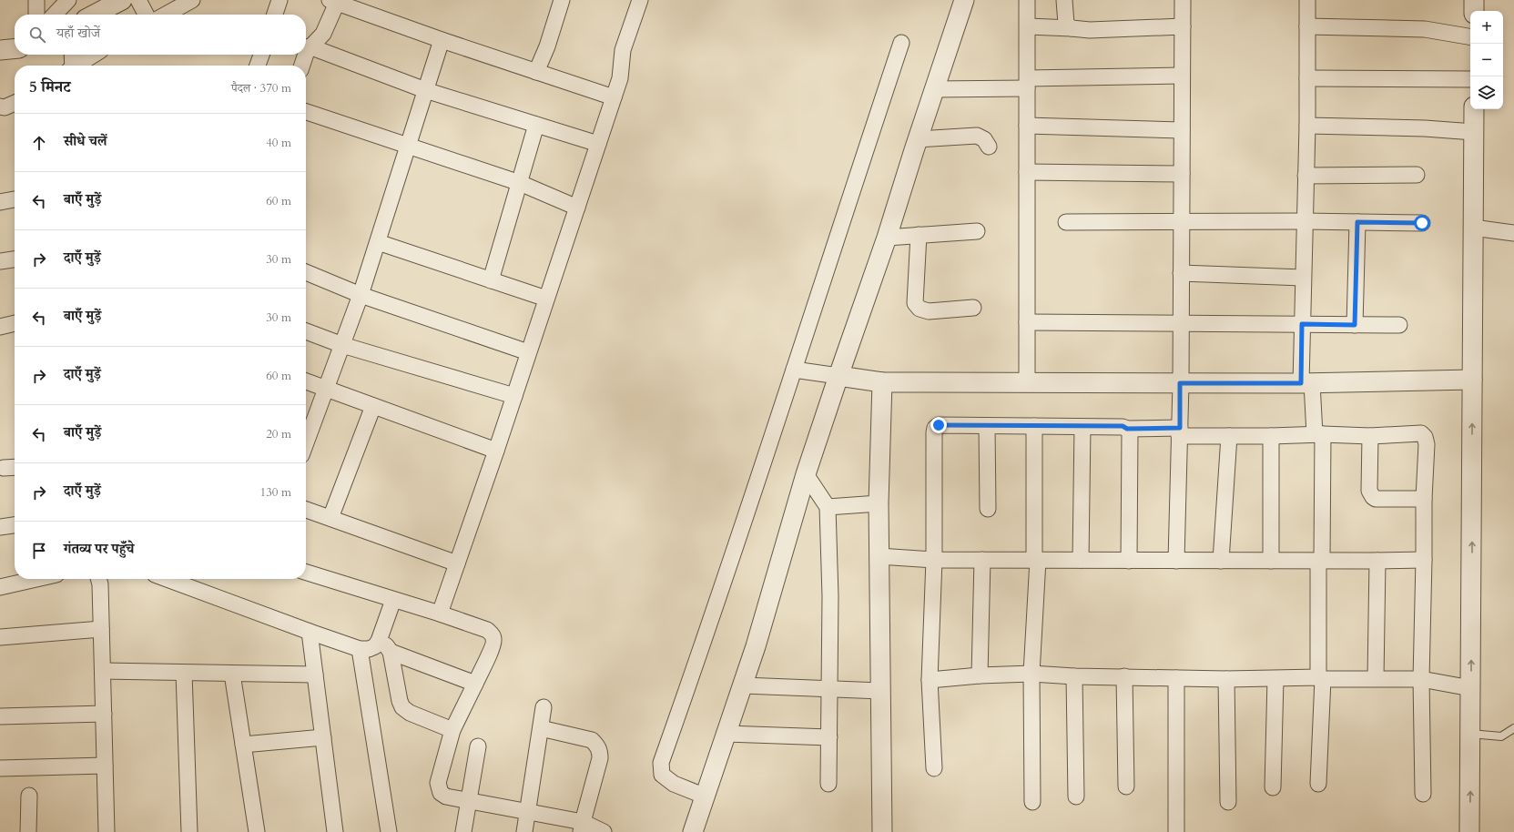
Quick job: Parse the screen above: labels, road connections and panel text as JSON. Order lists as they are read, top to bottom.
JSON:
{
  "page": {
    "map_buttons": ["+", "−"],
    "search": "यहाँ खोजें",
    "heading": ["5 मिनट", "पैदल · 370 m"],
    "list": [
      ["सीधे चलें", "40 m"],
      ["बाएँ मुड़ें", "60 m"],
      ["दाएँ मुड़ें", "30 m"],
      ["बाएँ मुड़ें", "30 m"],
      ["दाएँ मुड़ें", "60 m"],
      ["बाएँ मुड़ें", "20 m"],
      ["दाएँ मुड़ें", "130 m"],
      "गंतव्य पर पहुँचे"
    ]
  }
}
